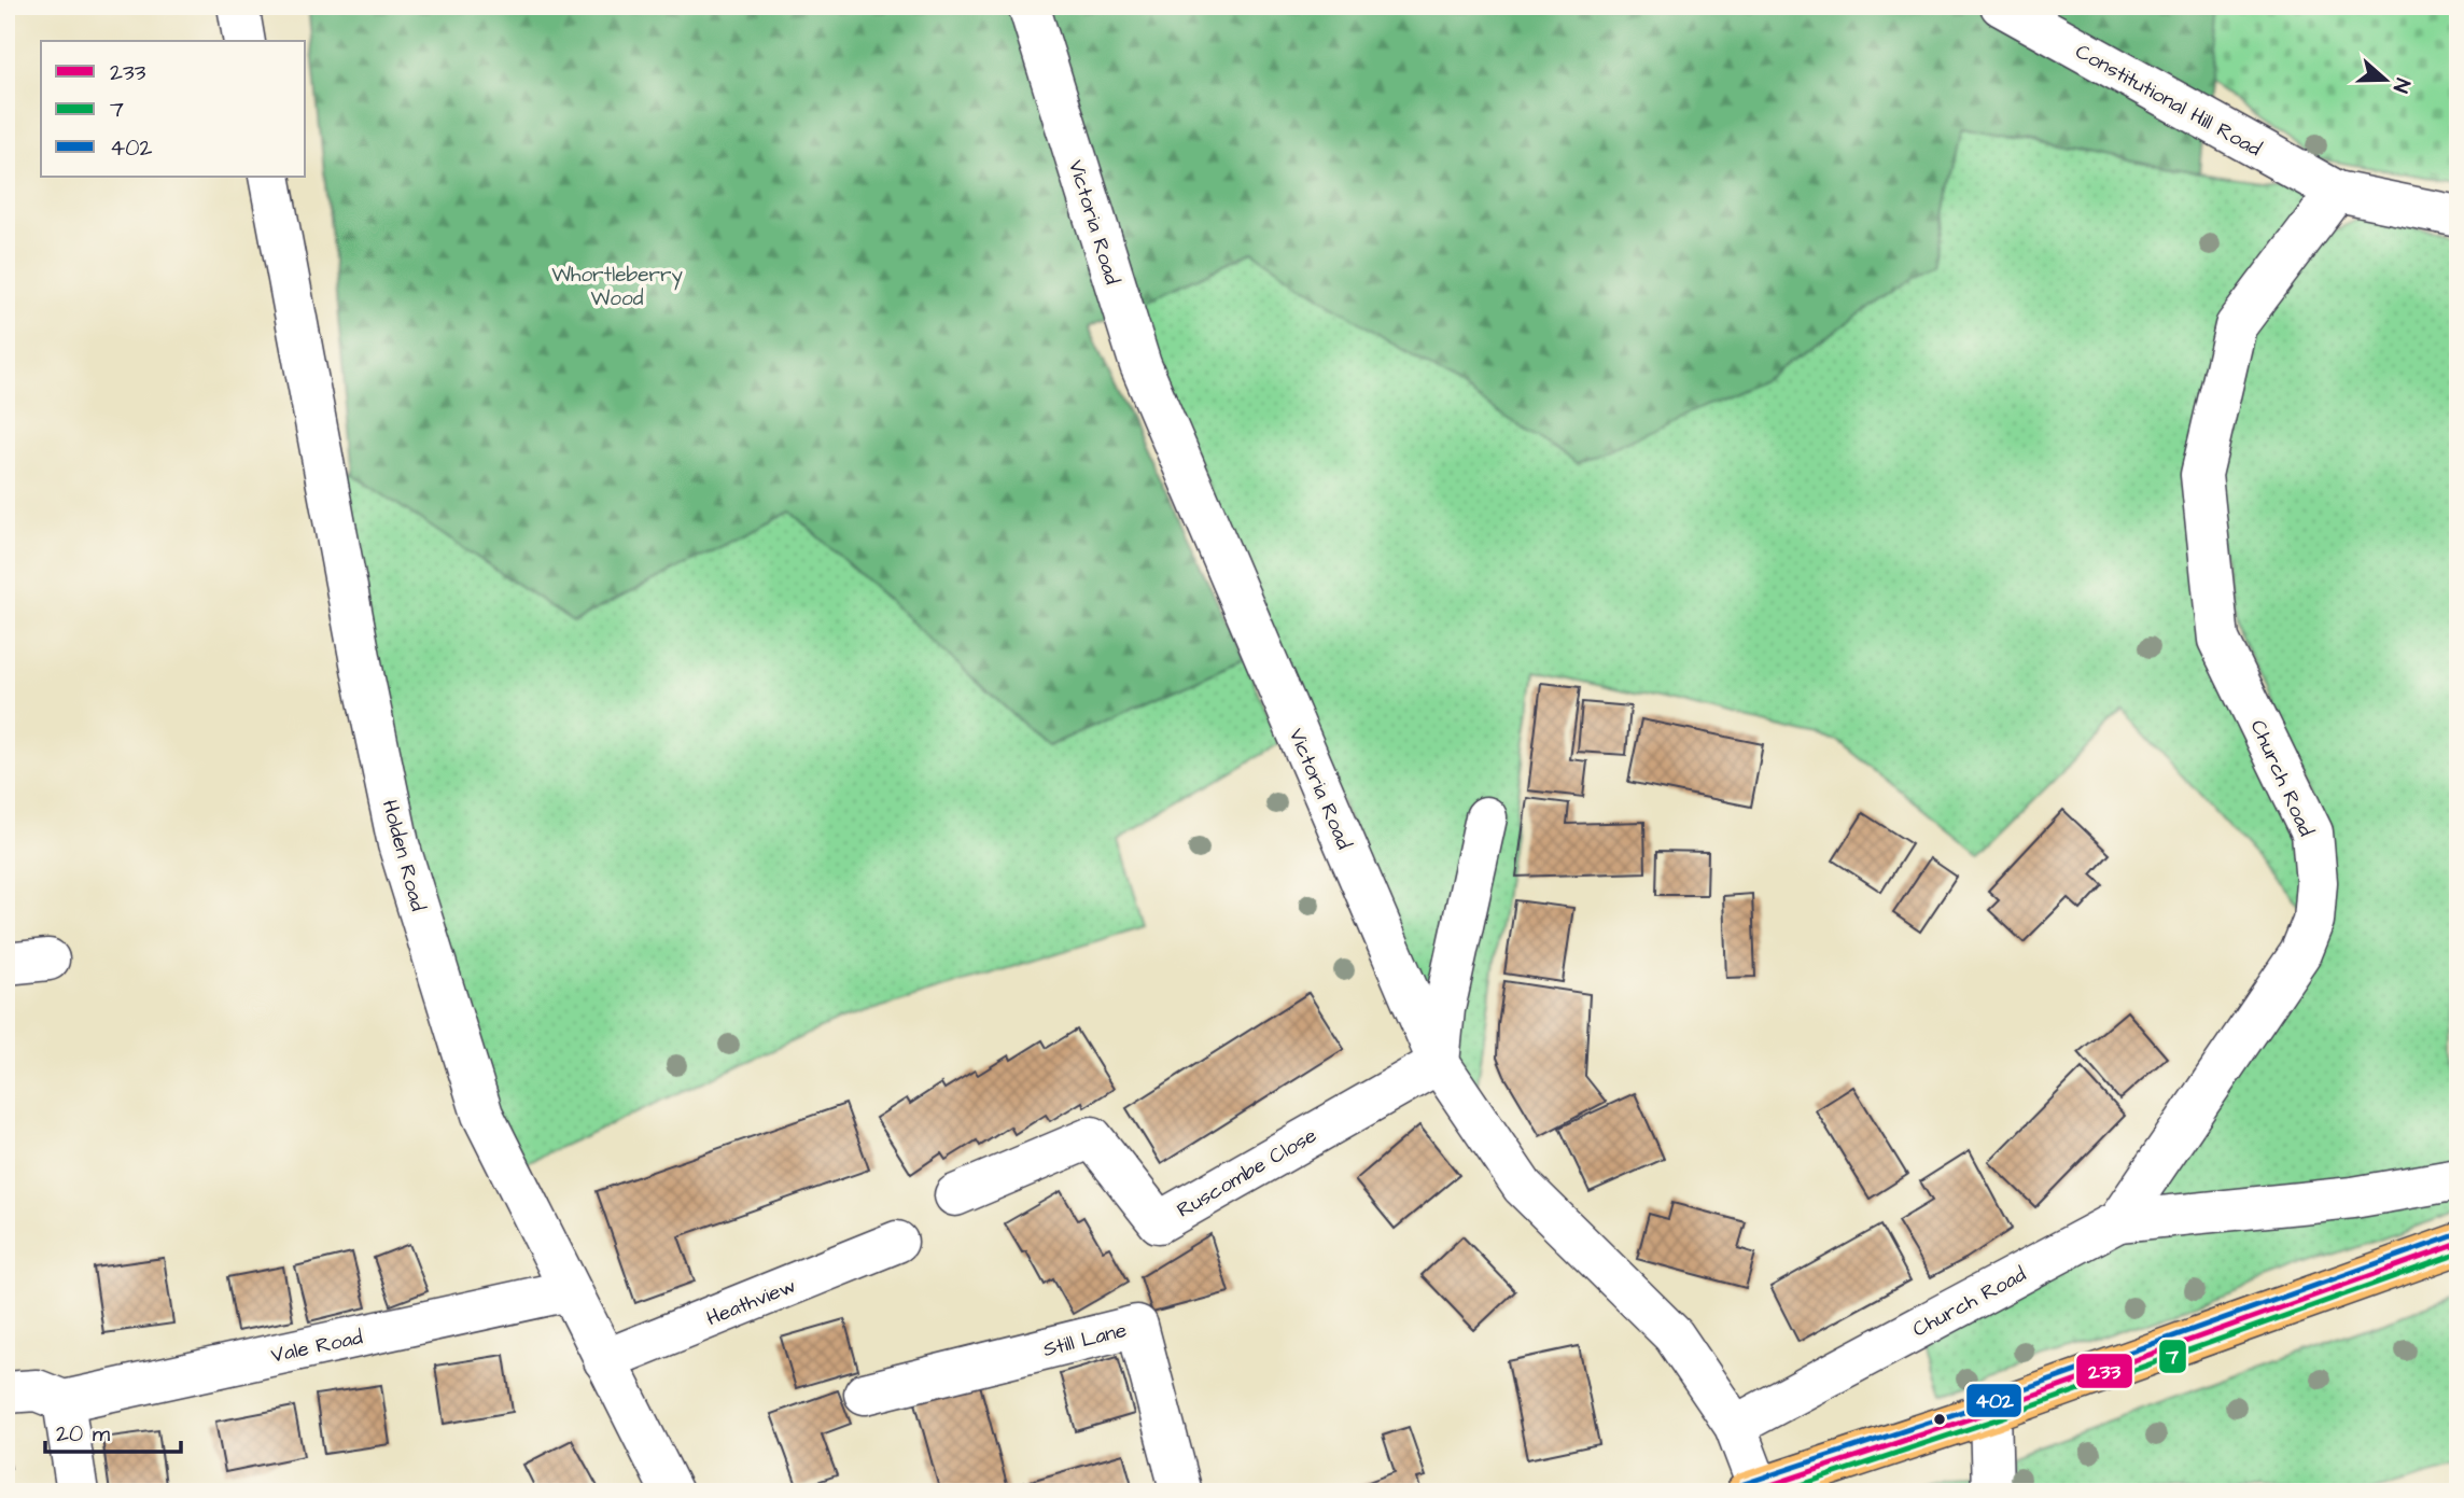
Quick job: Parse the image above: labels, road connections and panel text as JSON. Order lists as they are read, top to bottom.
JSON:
{
  "streets": {
    "street": [
      "Constitutional Hill Road",
      "Victoria Road",
      "Church Road",
      "Holden Road",
      "Ruscombe Close",
      "Heathview",
      "Still Lane",
      "Vale Road"
    ]
  },
  "crossings": [
    ["Constitutional Hill Road", "Church Road"],
    ["Victoria Road", "Church Road"],
    ["Victoria Road", "Ruscombe Close"],
    ["Holden Road", "Heathview"],
    ["Holden Road", "Vale Road"]
  ],
  "parks": ["Whortleberry Wood"],
  "lines": ["transit line 402", "transit line 233", "transit line 7"],
  "legend": ["233", "7", "402"],
  "scale_bar": "20 m",
  "north": "right"
}
